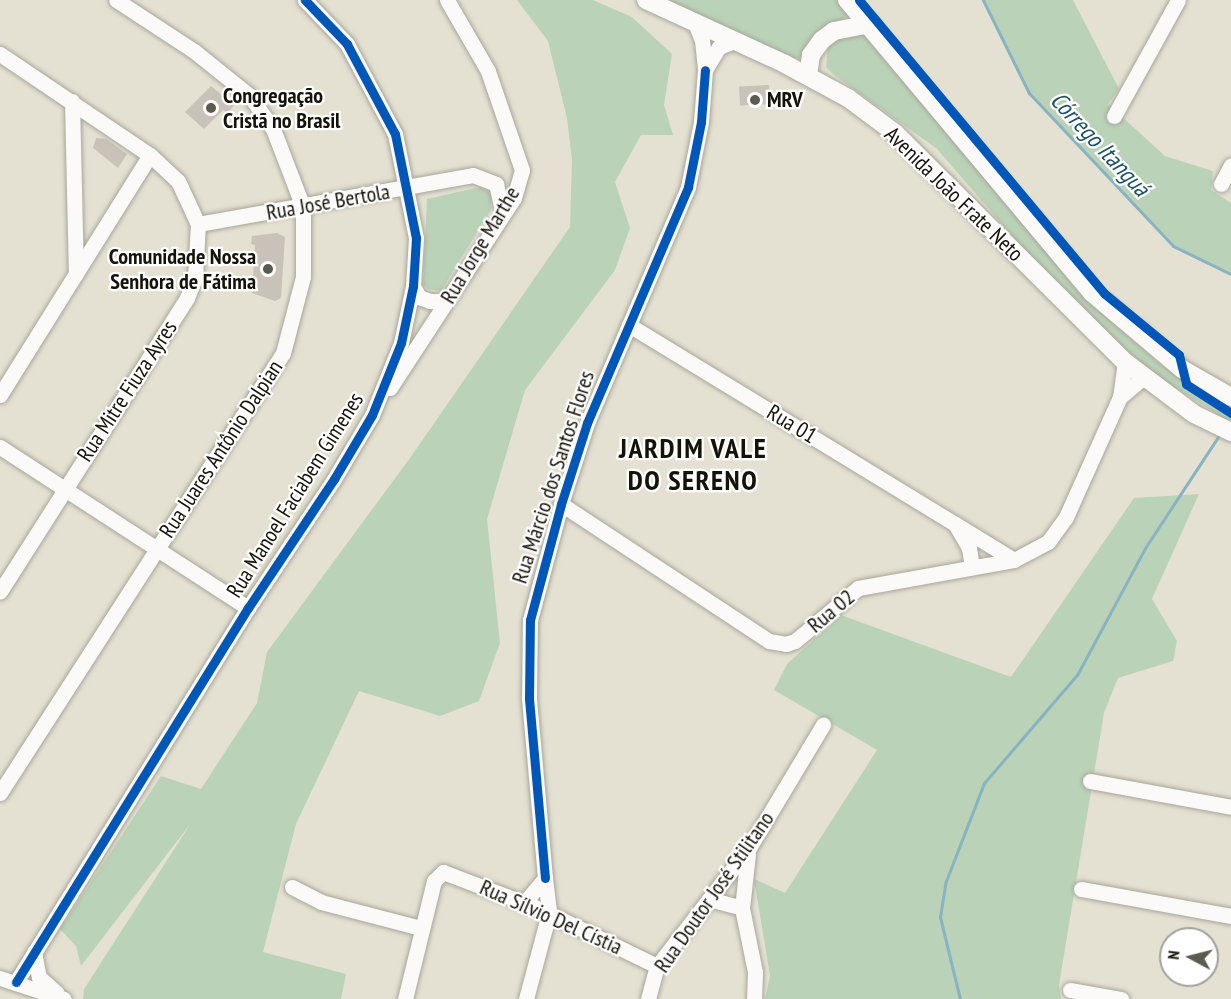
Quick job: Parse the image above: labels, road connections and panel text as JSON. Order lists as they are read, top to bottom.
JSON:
{
  "streets": {
    "main road": ["Avenida João Frate Neto"],
    "street": [
      "Rua José Bertola",
      "Rua Jorge Marthe",
      "Rua Mitre Fiuza Ayres",
      "Rua 01",
      "Rua Juares Antônio Dalpian",
      "Rua Márcio dos Santos Flores",
      "Rua Manoel Faciabem Gimenes",
      "Rua 02",
      "Rua Doutor José Stilitano",
      "Rua Sílvio Del Cístia"
    ]
  },
  "crossings": [
    ["Avenida João Frate Neto", "Rua Márcio dos Santos Flores"],
    ["Avenida João Frate Neto", "Rua 02"],
    ["Rua José Bertola", "Rua Jorge Marthe"],
    ["Rua José Bertola", "Rua Mitre Fiuza Ayres"],
    ["Rua José Bertola", "Rua Juares Antônio Dalpian"],
    ["Rua José Bertola", "Rua Manoel Faciabem Gimenes"],
    ["Rua Jorge Marthe", "Rua Manoel Faciabem Gimenes"],
    ["Rua 01", "Rua Márcio dos Santos Flores"],
    ["Rua 01", "Rua 02"],
    ["Rua Márcio dos Santos Flores", "Rua 02"],
    ["Rua Márcio dos Santos Flores", "Rua Sílvio Del Cístia"],
    ["Rua Doutor José Stilitano", "Rua Sílvio Del Cístia"]
  ],
  "districts": ["JARDIM VALE DO SERENO"],
  "water": ["Córrego Itanguá"],
  "places": ["MRV", "Congregação Cristã no Brasil", "Comunidade Nossa Senhora de Fátima"],
  "north": "left"
}
